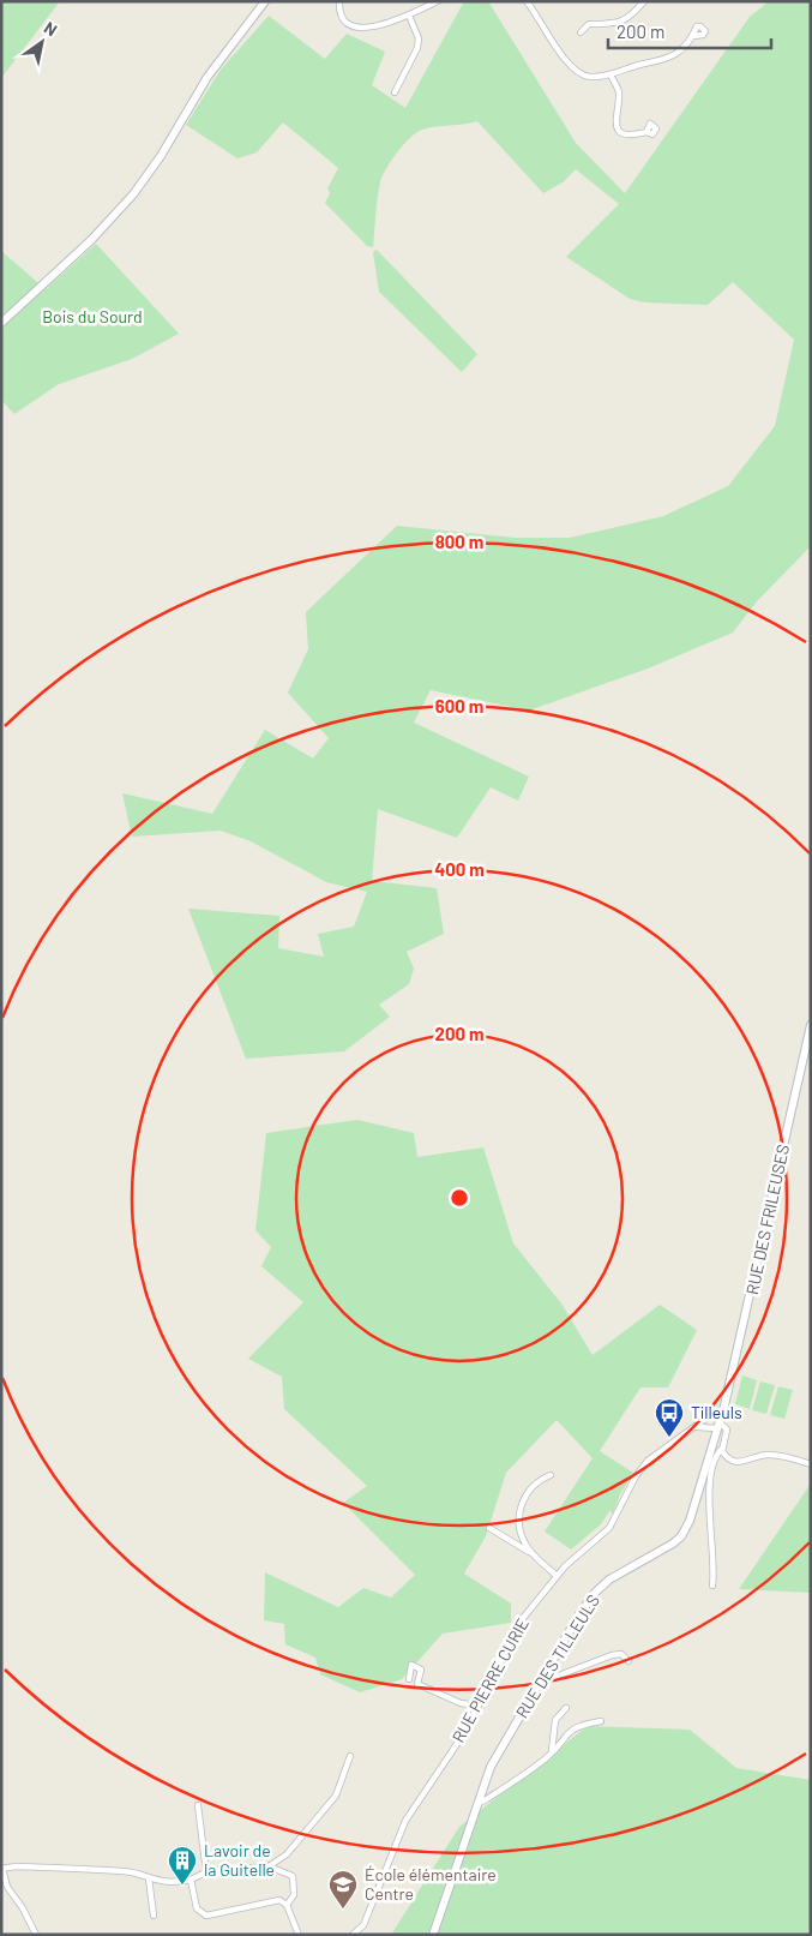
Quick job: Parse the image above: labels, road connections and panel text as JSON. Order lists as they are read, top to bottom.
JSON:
{
  "streets": {
    "street": ["RUE DES FRILEUSES", "RUE DES TILLEULS", "RUE PIERRE CURIE"]
  },
  "crossings": [
    ["RUE DES FRILEUSES", "RUE DES TILLEULS"],
    ["RUE DES FRILEUSES", "RUE PIERRE CURIE"],
    ["RUE DES TILLEULS", "RUE PIERRE CURIE"]
  ],
  "parks": ["Bois du Sourd"],
  "places": {
    "bus stop": ["Tilleuls"],
    "building": ["Lavoir de la Guitelle"],
    "school or university": ["École élémentaire Centre"]
  },
  "scale_bar": "200 m",
  "north": "top right",
  "rings": [
    "800 m",
    "600 m",
    "400 m",
    "200 m"
  ]
}
